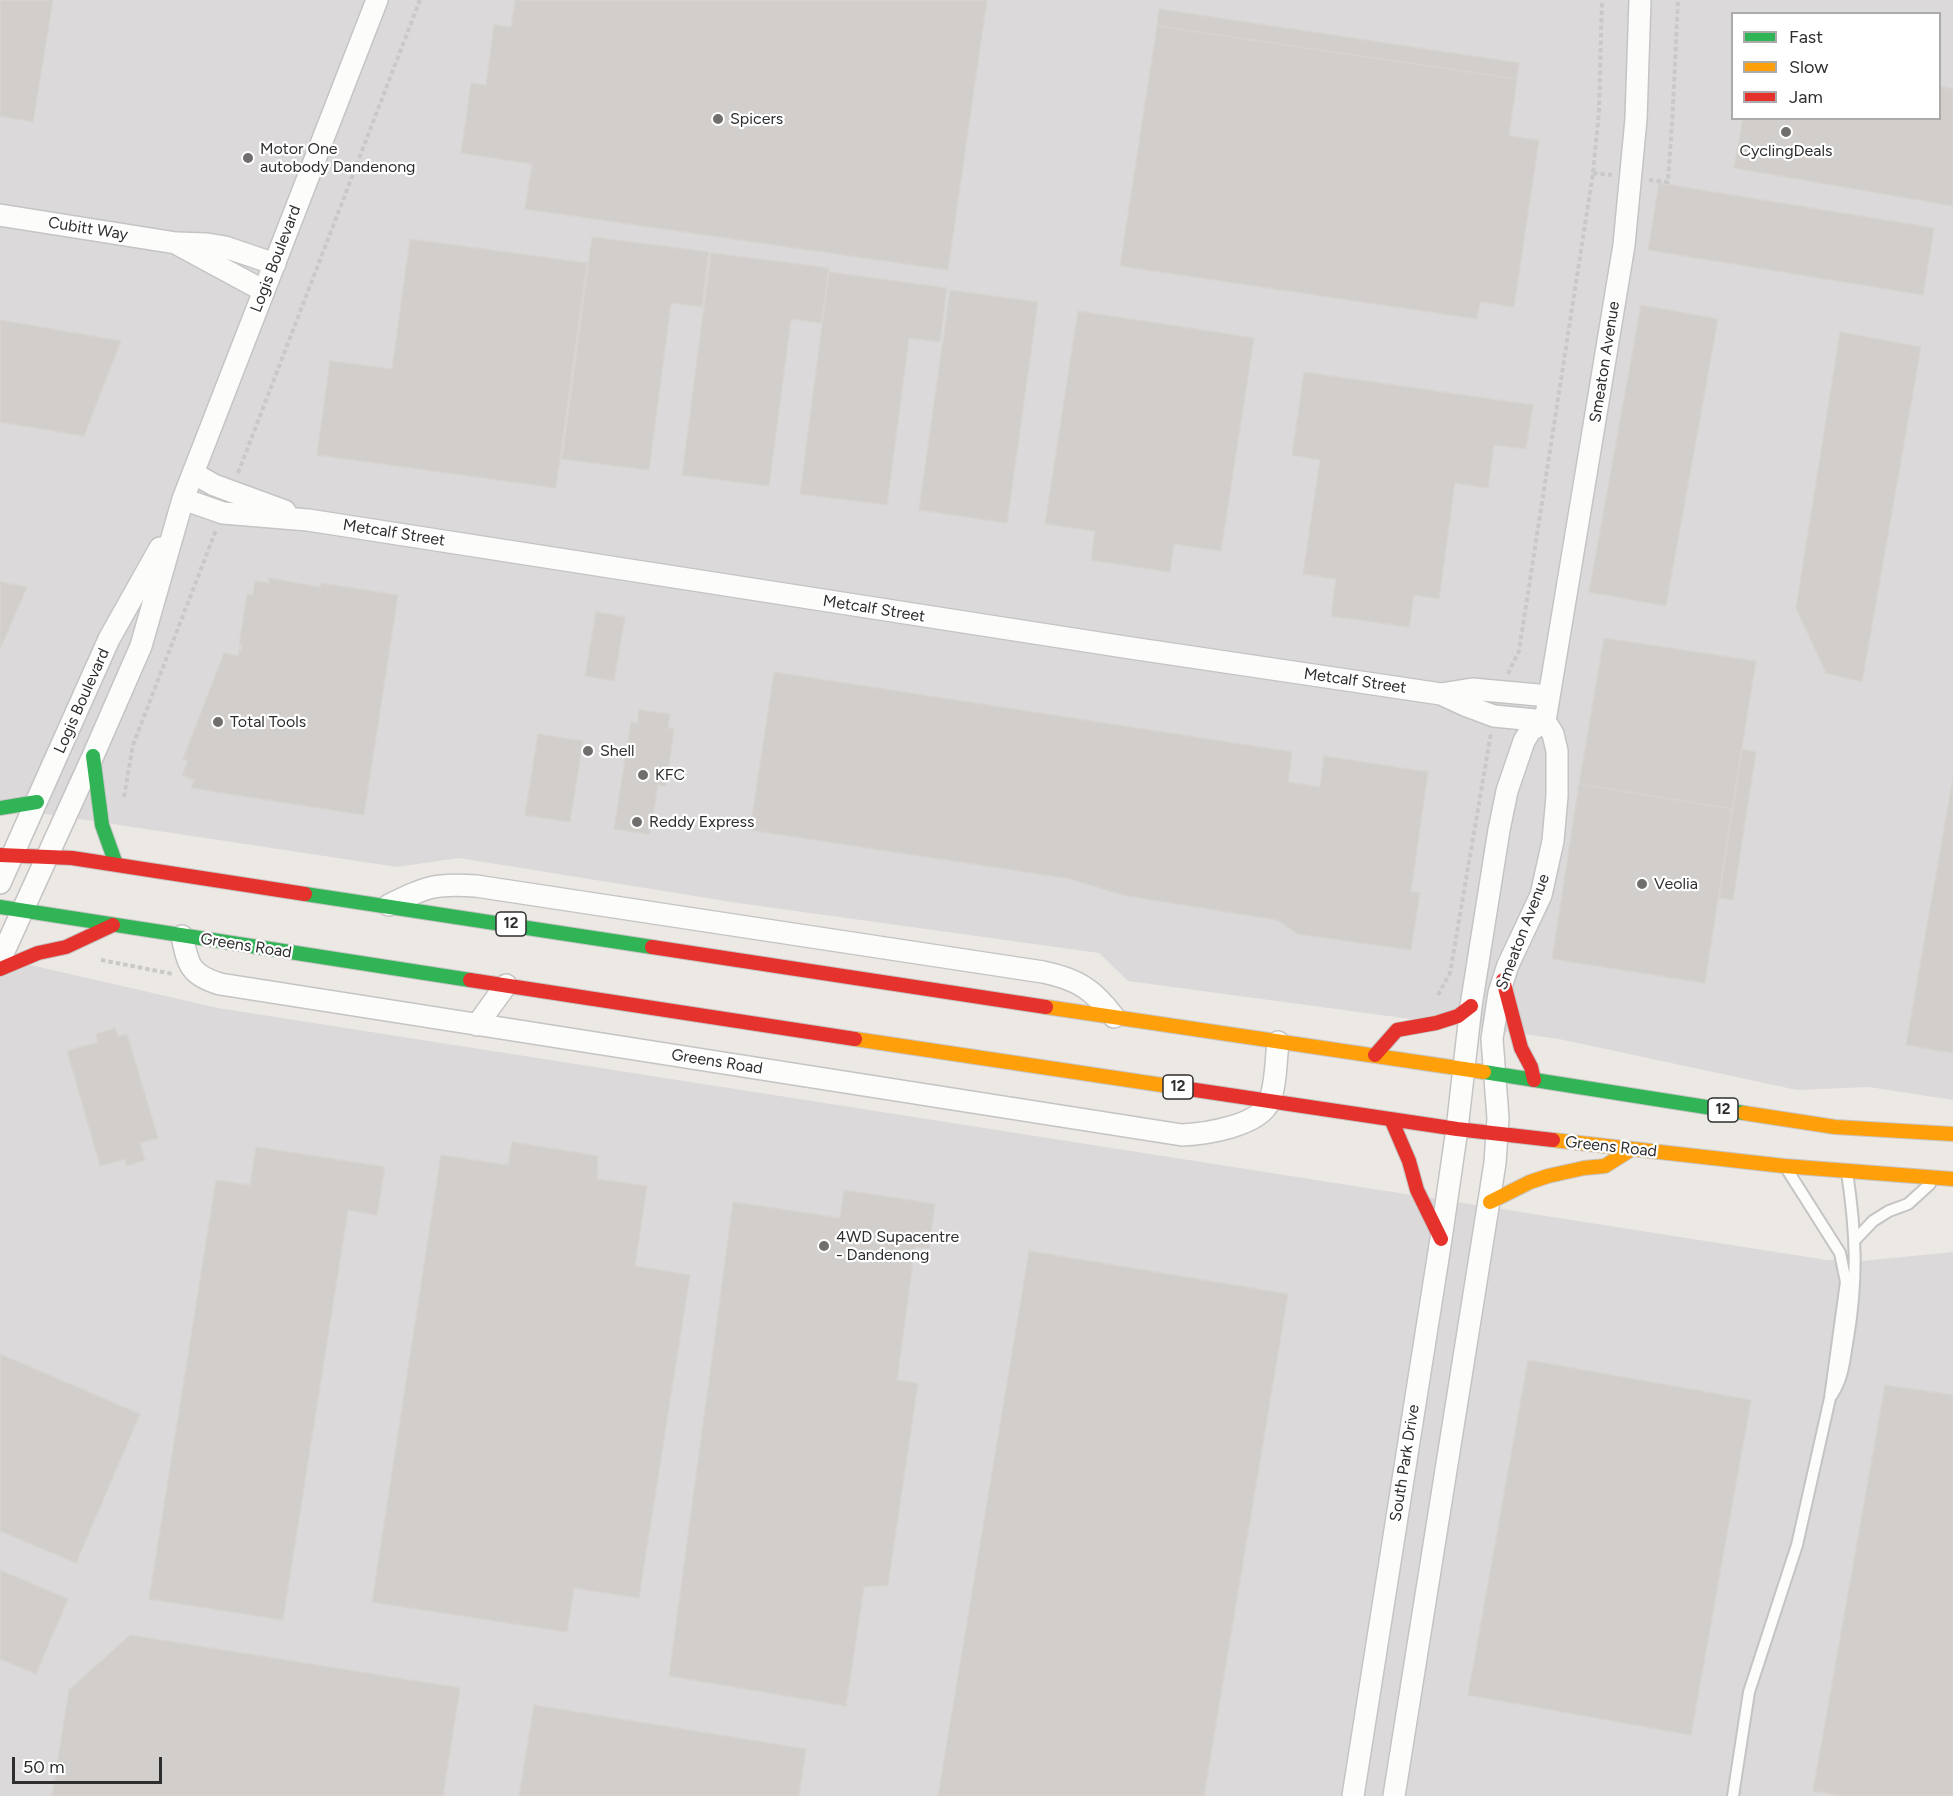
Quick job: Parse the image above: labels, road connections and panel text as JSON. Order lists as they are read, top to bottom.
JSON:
{
  "streets": {
    "main road": ["12", "Greens Road"],
    "street": [
      "Cubitt Way",
      "Logis Boulevard",
      "Smeaton Avenue",
      "Metcalf Street",
      "South Park Drive"
    ]
  },
  "crossings": [
    ["Cubitt Way", "Logis Boulevard"],
    ["Logis Boulevard", "Metcalf Street"],
    ["Logis Boulevard", "12"],
    ["Logis Boulevard", "Greens Road"],
    ["Smeaton Avenue", "Metcalf Street"],
    ["Smeaton Avenue", "12"],
    ["Smeaton Avenue", "Greens Road"],
    ["Smeaton Avenue", "South Park Drive"],
    ["Greens Road", "South Park Drive"]
  ],
  "places": [
    "Spicers",
    "CyclingDeals",
    "Motor One autobody Dandenong",
    "Total Tools",
    "Shell",
    "KFC",
    "Reddy Express",
    "Veolia",
    "4WD Supacentre - Dandenong"
  ],
  "legend": ["Fast", "Slow", "Jam"],
  "scale_bar": "50 m"
}
